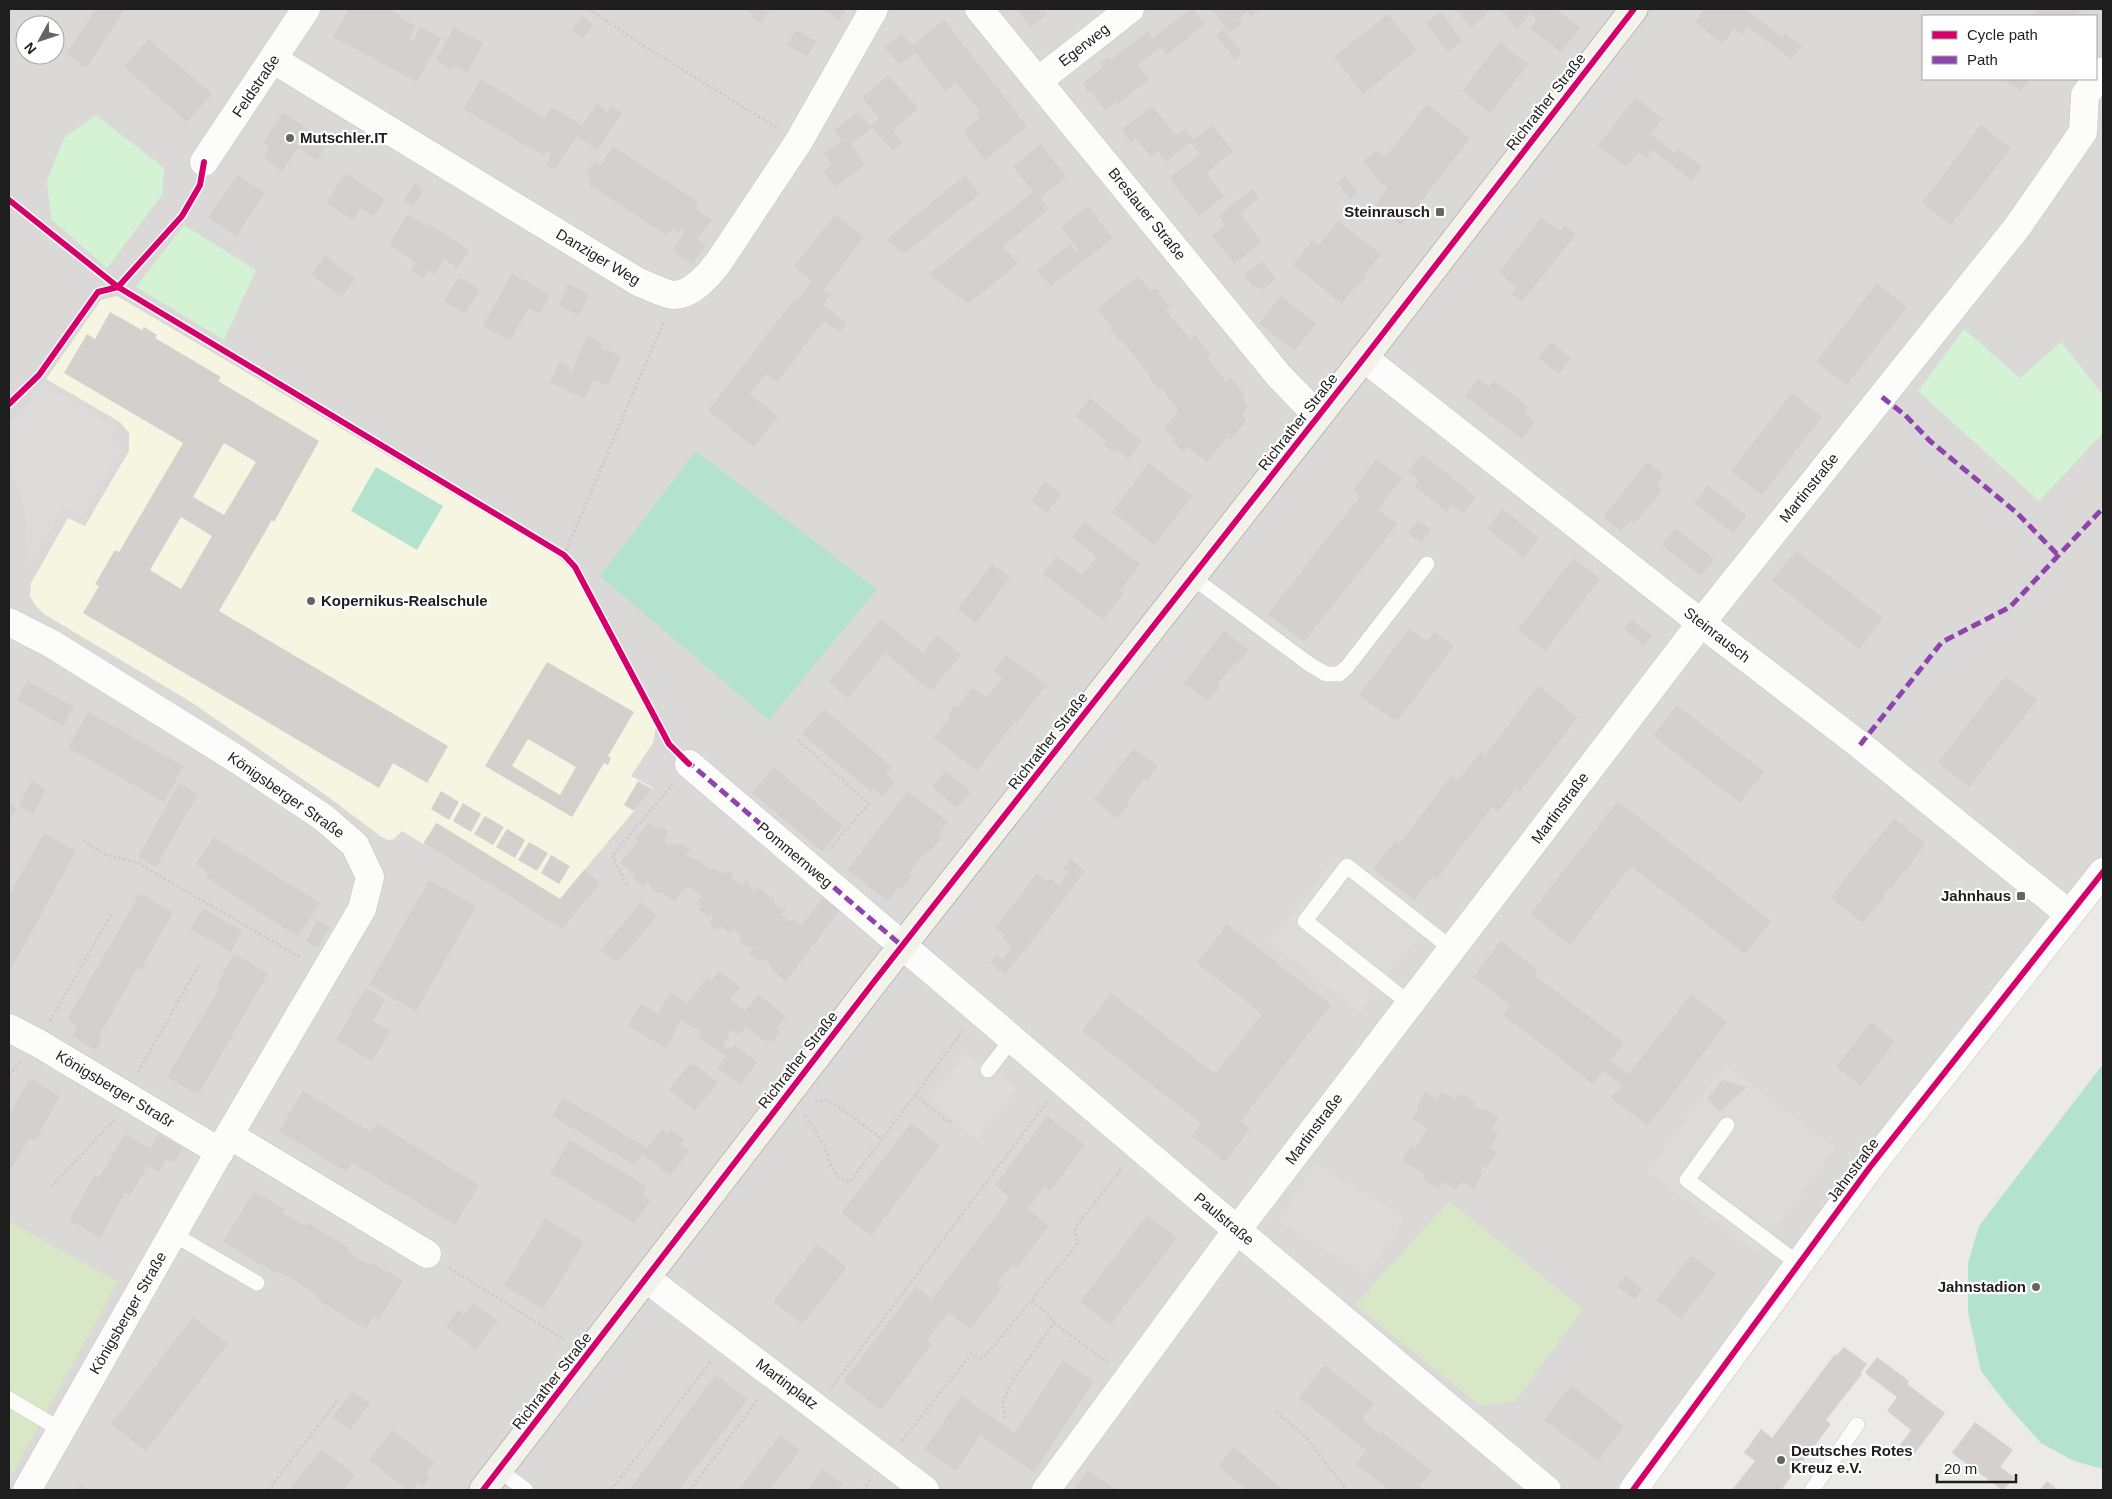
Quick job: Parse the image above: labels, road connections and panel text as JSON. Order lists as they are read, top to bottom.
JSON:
{
  "streets": {
    "street": [
      "Egerweg",
      "Feldstraße",
      "Richrather Straße",
      "Breslauer Straße",
      "Danziger Weg",
      "Martinstraße",
      "Steinrausch",
      "Königsberger Straße",
      "Pommernweg",
      "Königsberger Straßr",
      "Jahnstraße",
      "Paulstraße",
      "Martinplatz"
    ]
  },
  "crossings": [
    ["Egerweg", "Breslauer Straße"],
    ["Feldstraße", "Danziger Weg"],
    ["Richrather Straße", "Breslauer Straße"],
    ["Richrather Straße", "Steinrausch"],
    ["Richrather Straße", "Pommernweg"],
    ["Richrather Straße", "Paulstraße"],
    ["Richrather Straße", "Martinplatz"],
    ["Martinstraße", "Steinrausch"],
    ["Martinstraße", "Paulstraße"],
    ["Steinrausch", "Jahnstraße"],
    ["Königsberger Straße", "Königsberger Straßr"],
    ["Pommernweg", "Paulstraße"]
  ],
  "places": {
    "other": [
      "Mutschler.IT",
      "Kopernikus-Realschule",
      "Jahnstadion",
      "Deutsches Rotes Kreuz e.V."
    ],
    "transit": ["Steinrausch", "Jahnhaus"]
  },
  "legend": ["Cycle path", "Path"],
  "scale_bar": "20 m",
  "north": "bottom left"
}
